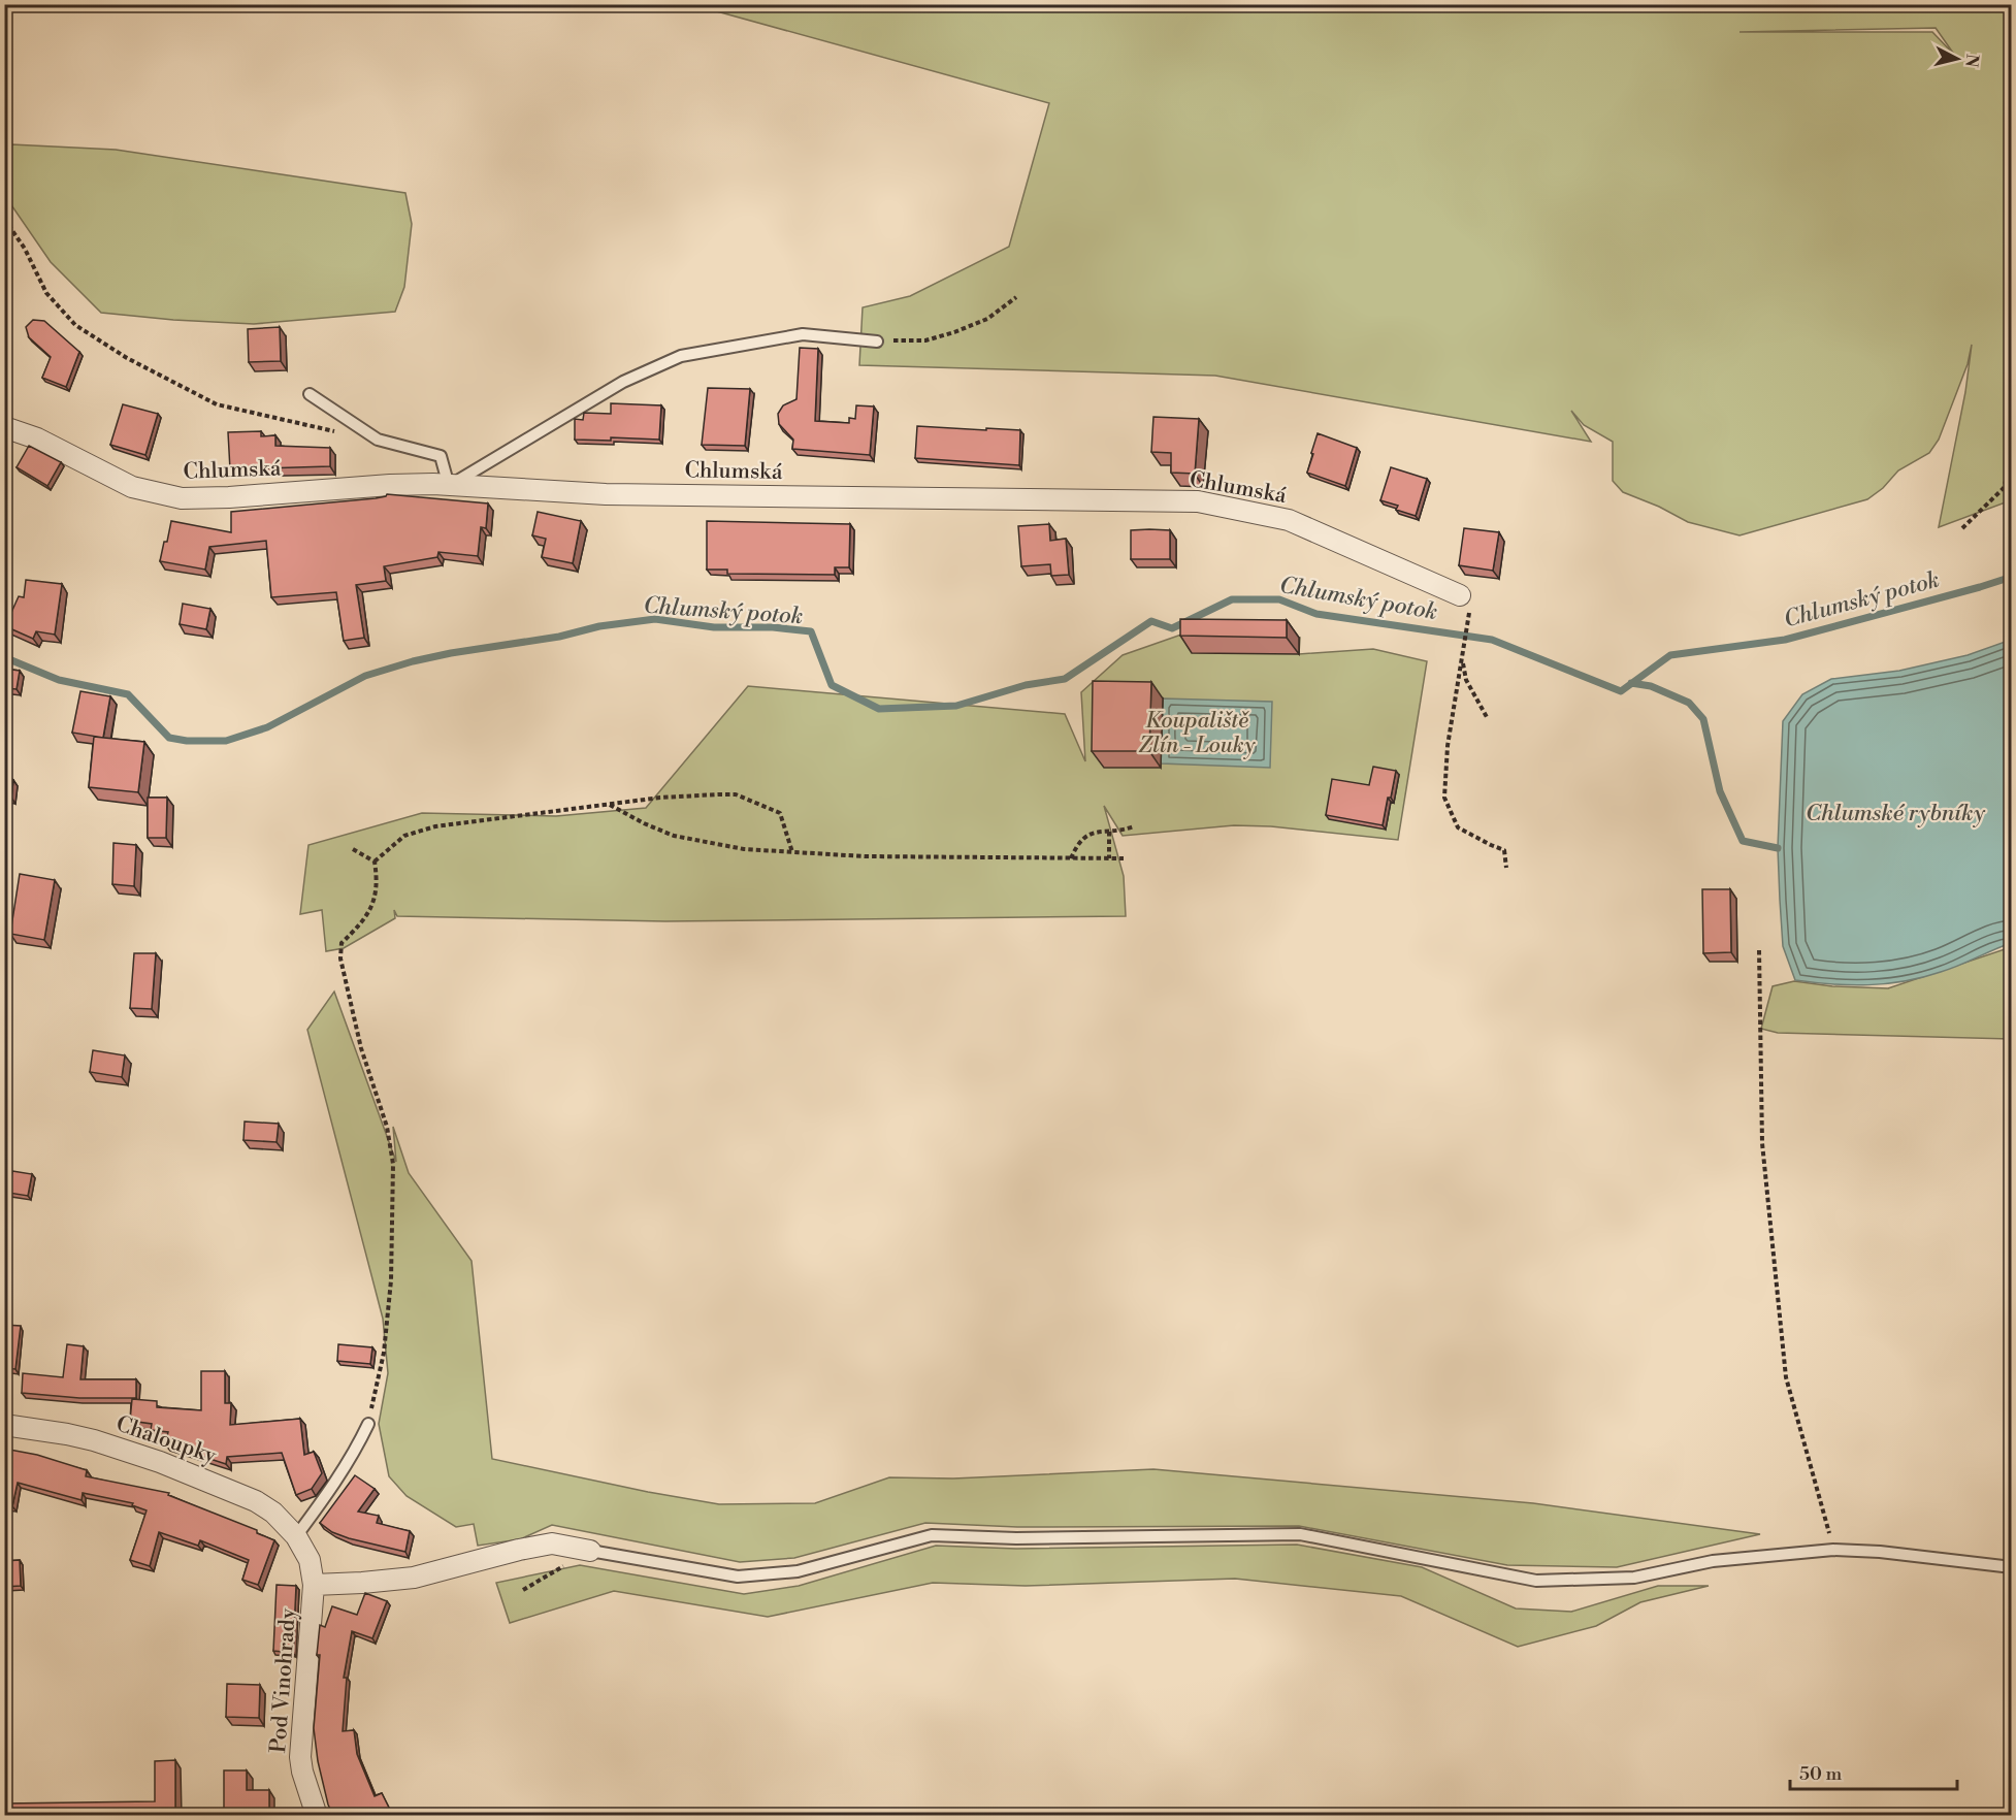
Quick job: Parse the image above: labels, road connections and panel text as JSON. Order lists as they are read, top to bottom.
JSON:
{
  "streets": {
    "street": ["Chlumská", "Chaloupky", "Pod Vinohrady"]
  },
  "crossings": [
    ["Chaloupky", "Pod Vinohrady"]
  ],
  "water": ["Chlumský potok", "Chlumské rybníky"],
  "parks": ["Koupaliště Zlín - Louky"],
  "scale_bar": "50 m",
  "north": "right"
}
